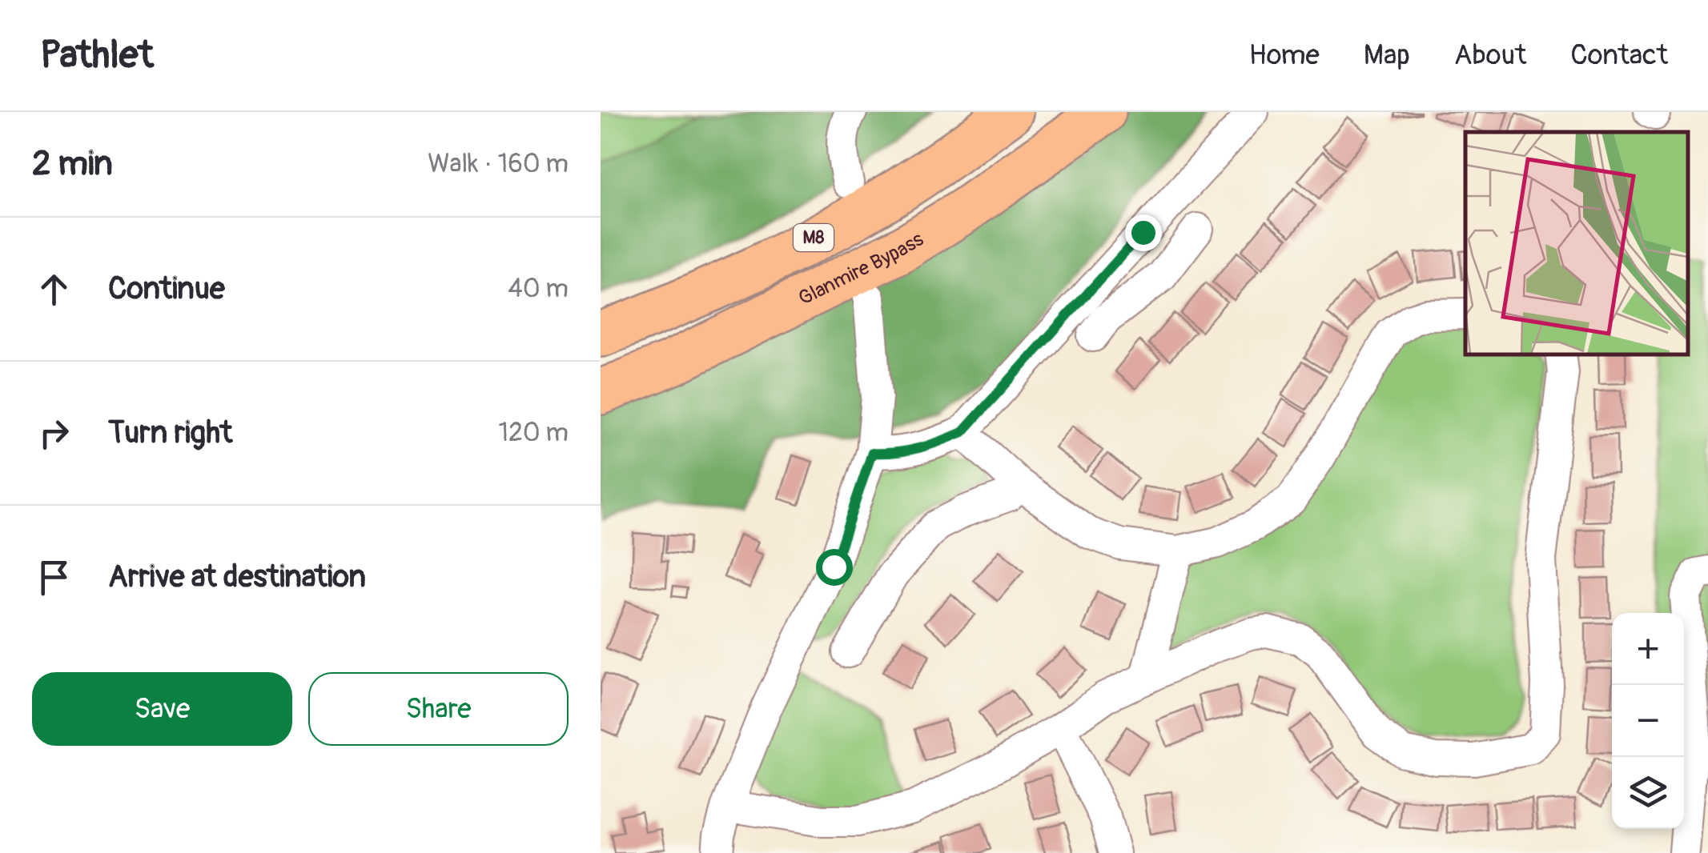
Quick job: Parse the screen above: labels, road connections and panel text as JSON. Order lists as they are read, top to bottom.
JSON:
{
  "streets": {
    "highway": ["M8", "Glanmire Bypass"]
  },
  "page": {
    "header": "Pathlet",
    "nav": [
      "Home",
      "Map",
      "About",
      "Contact"
    ],
    "heading": ["2 min", "Walk · 160 m"],
    "list": [
      ["Continue", "40 m"],
      ["Turn right", "120 m"],
      "Arrive at destination"
    ],
    "map_buttons": ["+", "−"],
    "buttons": ["Save", "Share"]
  }
}
